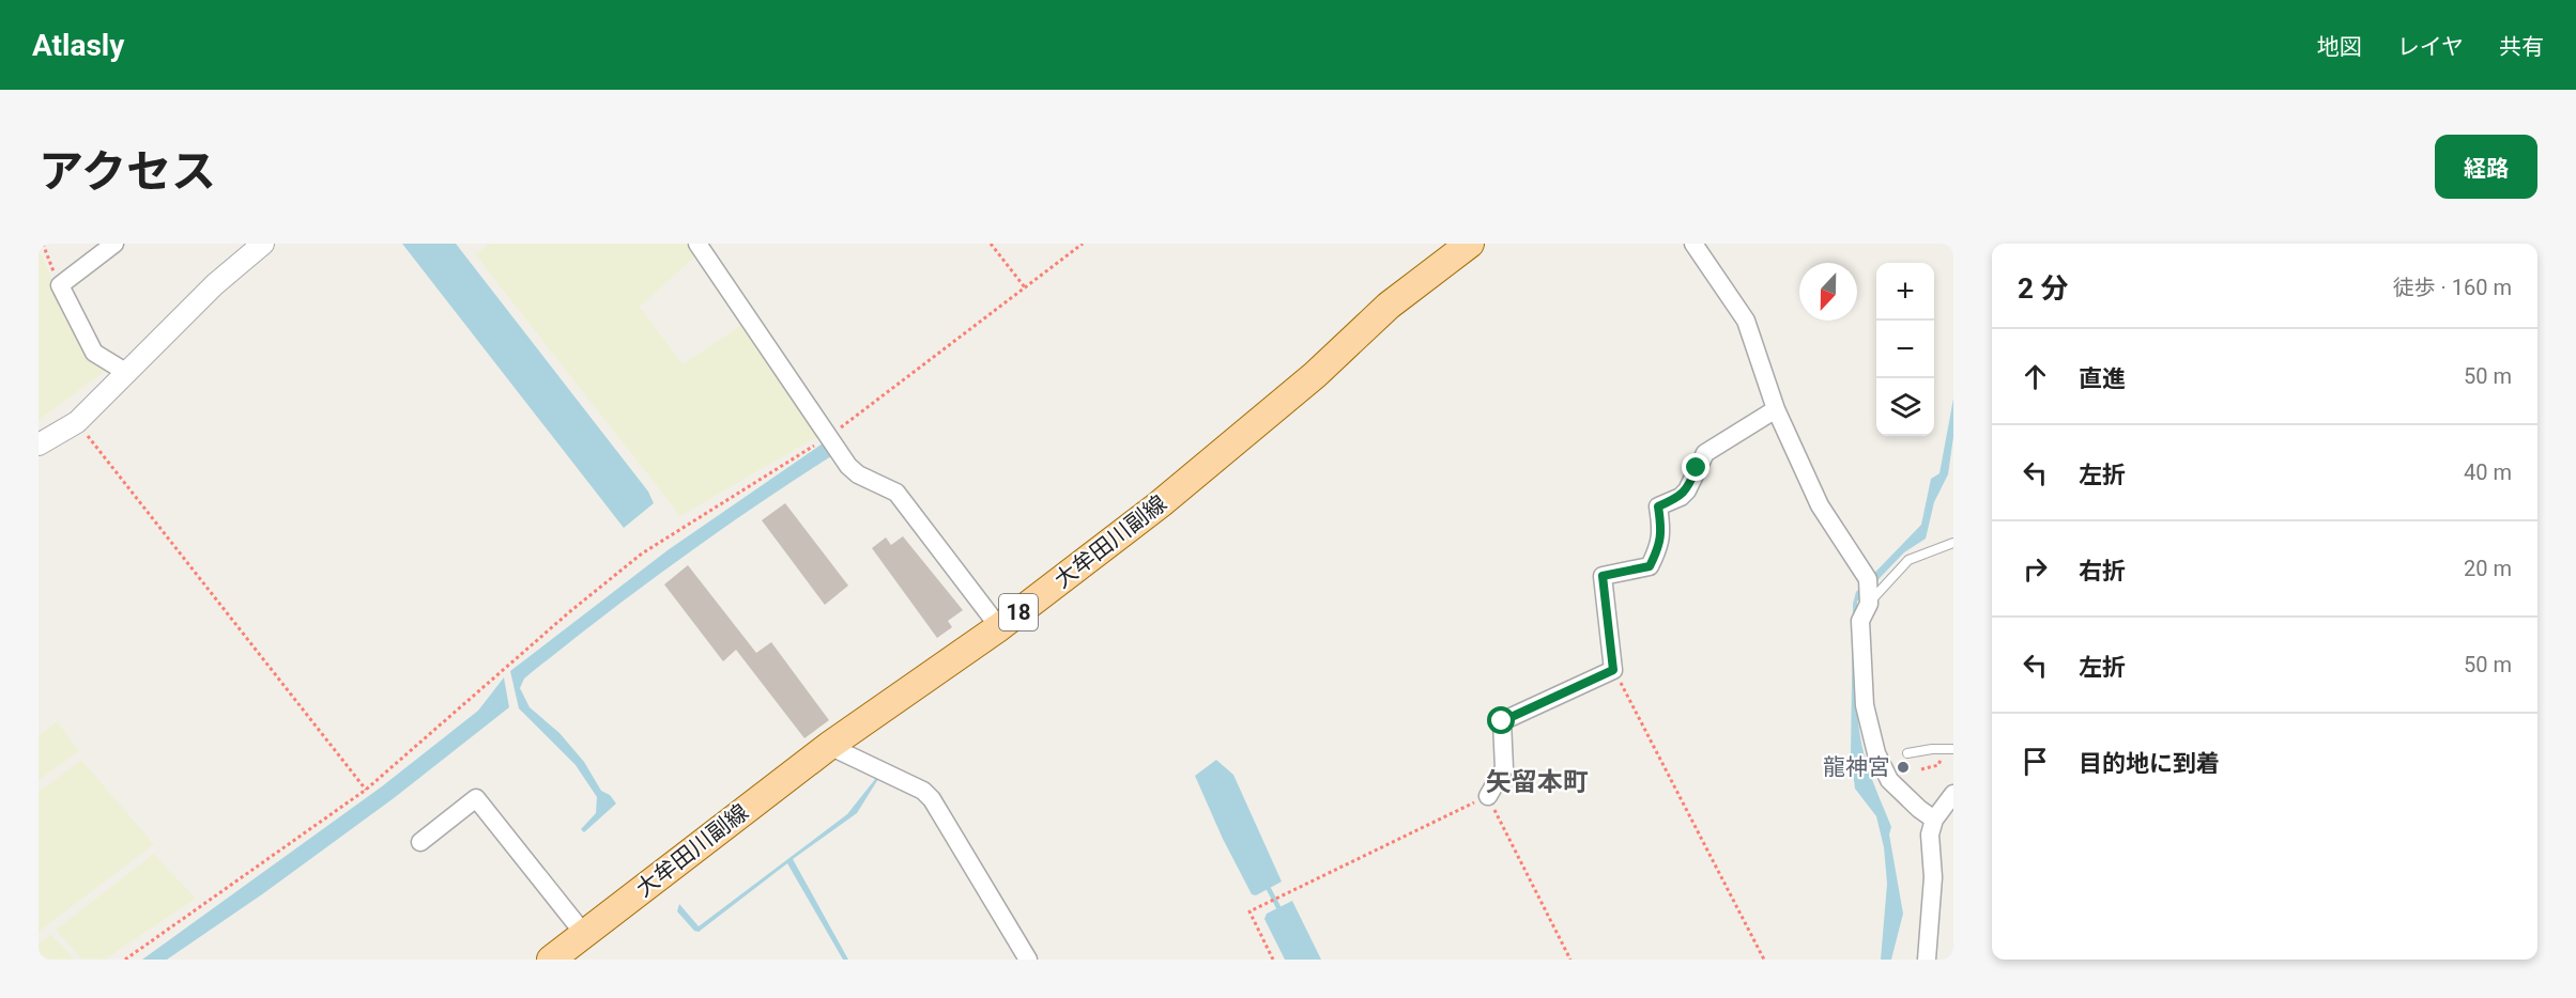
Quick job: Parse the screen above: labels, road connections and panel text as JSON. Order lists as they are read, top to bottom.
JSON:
{
  "streets": {
    "main road": ["大牟田川副線", "18"]
  },
  "districts": ["矢留本町"],
  "places": ["龍神宮"],
  "north": "bottom",
  "page": {
    "header": "Atlasly",
    "nav": ["地図", "レイヤ", "共有"],
    "title": "アクセス",
    "buttons": "経路",
    "heading": ["2 分", "徒歩 · 160 m"],
    "map_buttons": ["+", "−"],
    "list": [
      ["直進", "50 m"],
      ["左折", "40 m"],
      ["右折", "20 m"],
      ["左折", "50 m"],
      "目的地に到着"
    ]
  }
}
